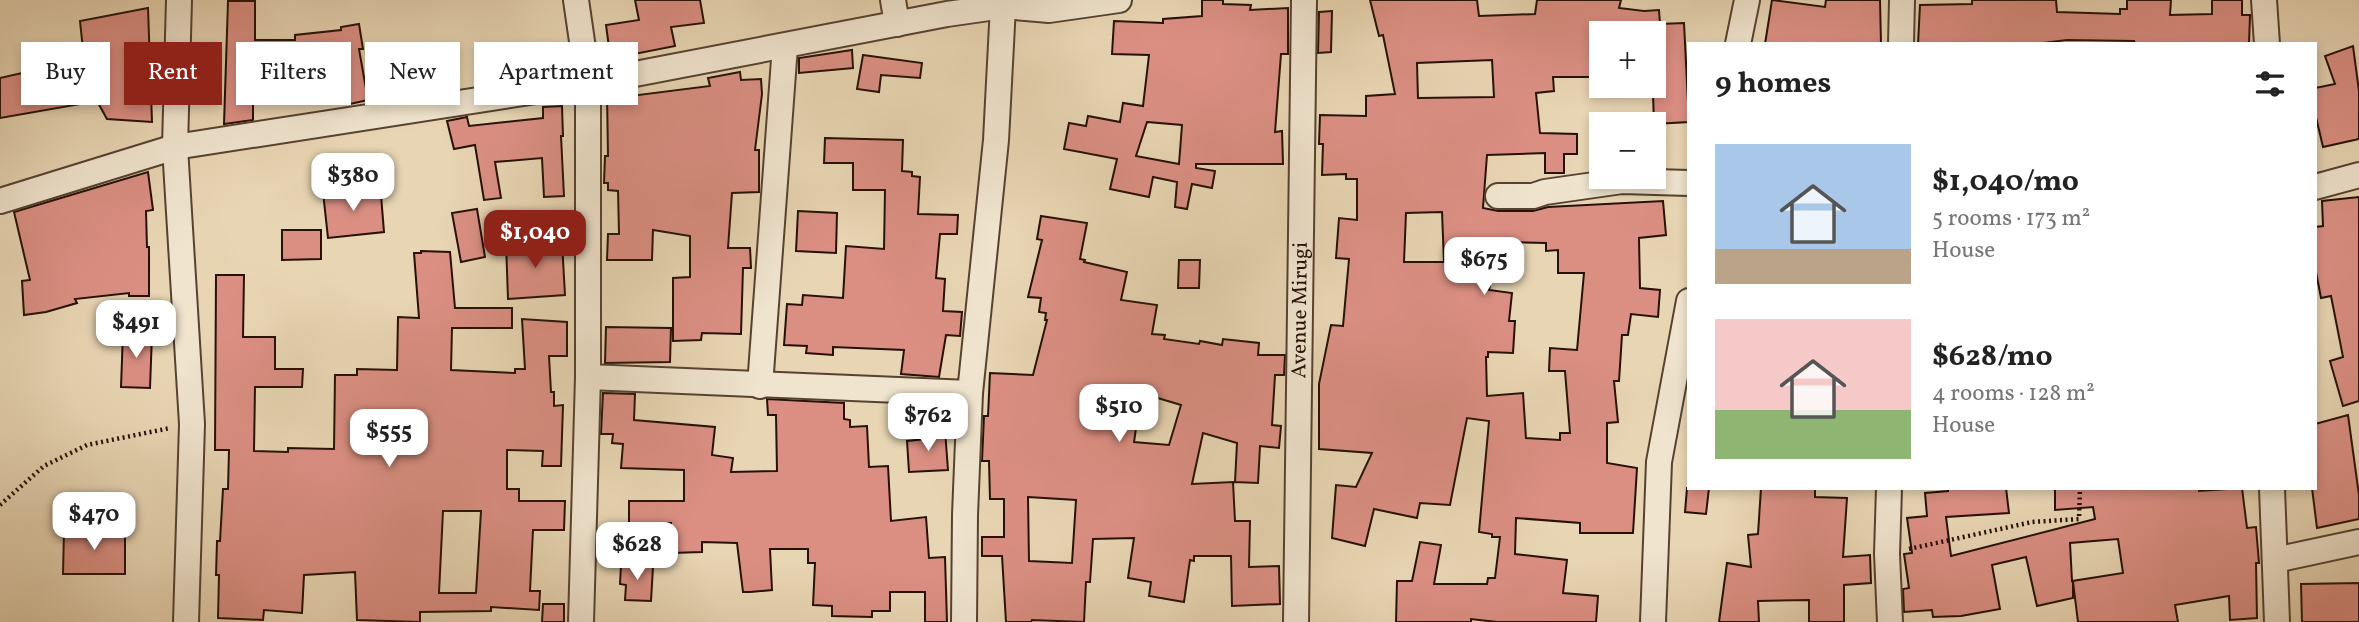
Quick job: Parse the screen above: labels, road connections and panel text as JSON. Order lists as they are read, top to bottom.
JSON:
{
  "streets": {
    "street": ["Avenue Mirugi"]
  },
  "page": {
    "map_buttons": ["+", "−"],
    "chip": [
      "Buy",
      "Rent",
      "Filters",
      "New",
      "Apartment"
    ],
    "heading": "9 homes",
    "list": [
      {
        "name": "$1,040/mo",
        "note": "5 rooms · 173 m² · House"
      },
      {
        "name": "$628/mo",
        "note": "4 rooms · 128 m² · House"
      }
    ],
    "price": [
      "$380",
      "$1,040",
      "$675",
      "$491",
      "$510",
      "$762",
      "$555",
      "$470",
      "$628"
    ]
  }
}
